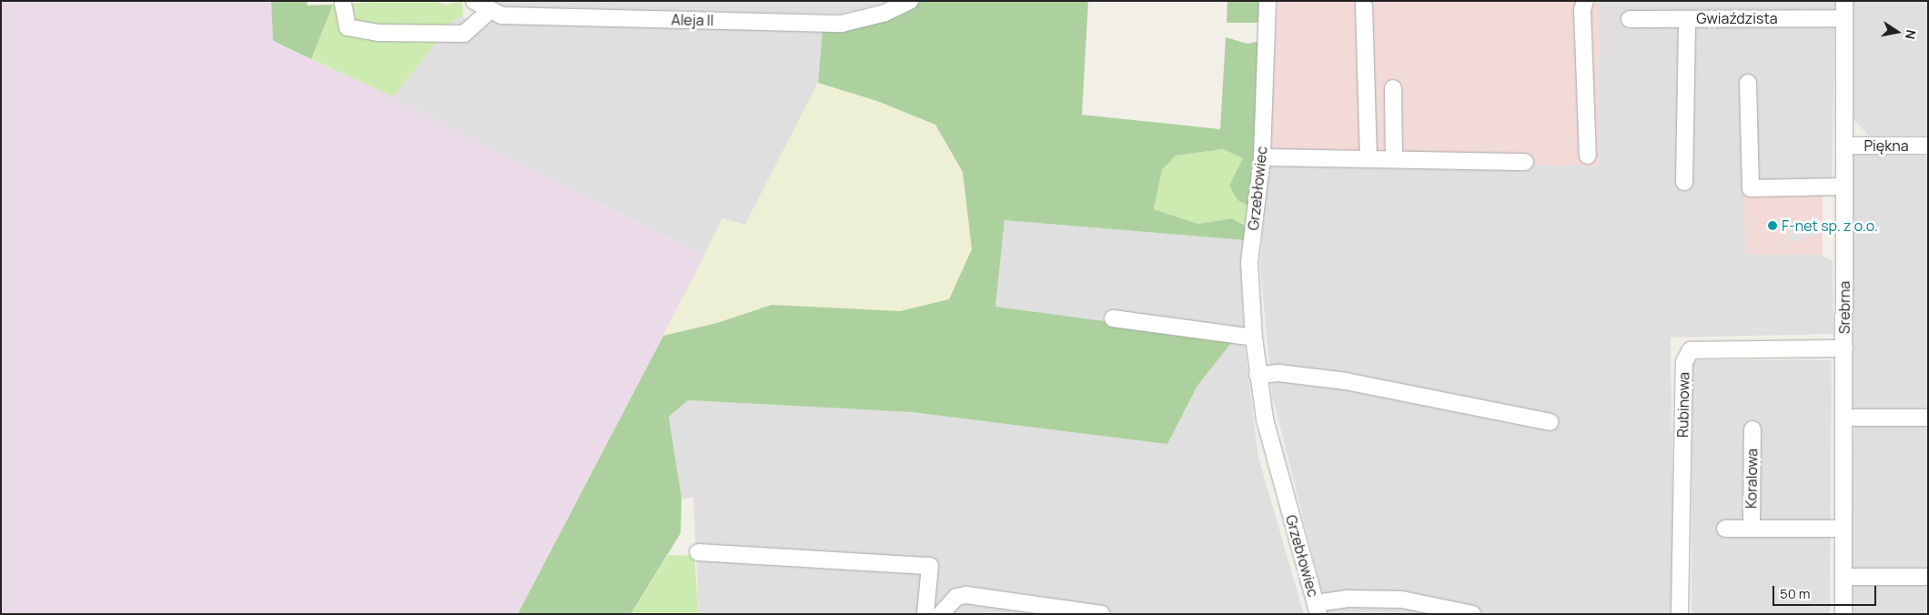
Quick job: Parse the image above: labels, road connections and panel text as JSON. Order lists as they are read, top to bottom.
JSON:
{
  "streets": {
    "street": [
      "Gwiaździsta",
      "Aleja II",
      "Piękna",
      "Grzebłowiec",
      "Srebrna",
      "Rubinowa",
      "Koralowa"
    ]
  },
  "crossings": [
    ["Gwiaździsta", "Srebrna"],
    ["Piękna", "Srebrna"],
    ["Srebrna", "Rubinowa"],
    ["Srebrna", "Koralowa"]
  ],
  "places": ["F-net sp. z o.o."],
  "scale_bar": "50 m",
  "north": "right"
}
